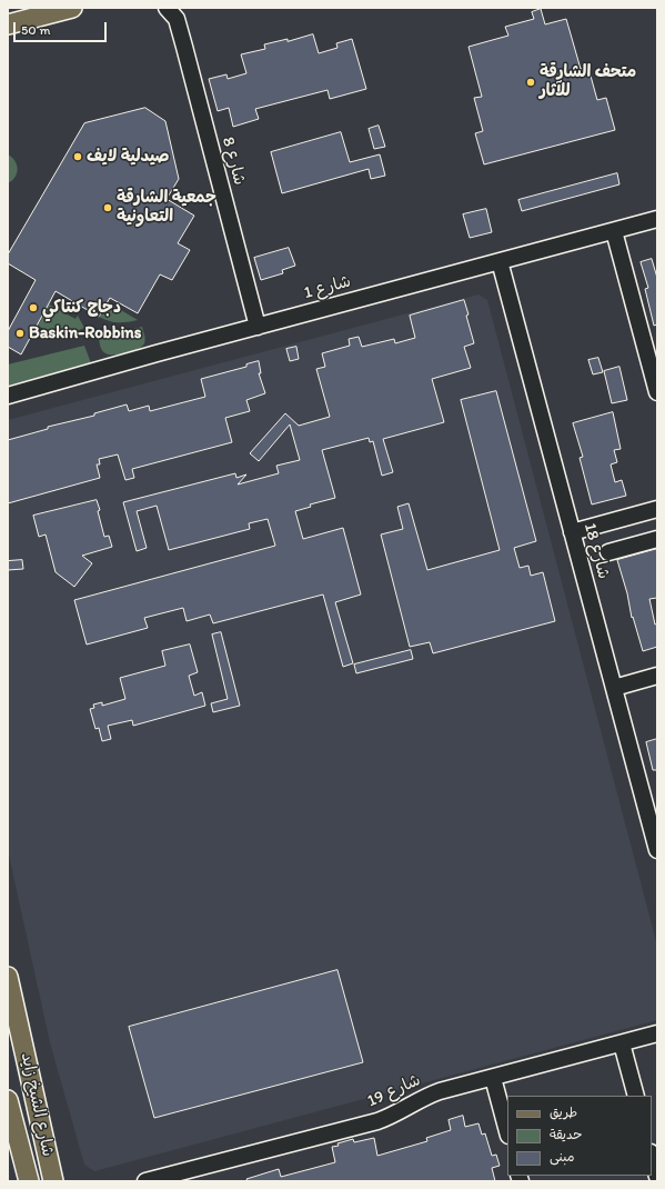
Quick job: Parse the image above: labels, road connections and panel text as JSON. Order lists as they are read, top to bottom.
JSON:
{
  "streets": {
    "main road": ["شارع الشيخ زايد"],
    "street": [
      "شارع 8",
      "شارع 1",
      "شارع 18",
      "شارع 19"
    ]
  },
  "crossings": [
    ["شارع 8", "شارع 1"],
    ["شارع 1", "شارع 18"]
  ],
  "places": [
    "متحف الشارقة للآثار",
    "صيدلية لايف",
    "جمعية الشارقة التعاونية",
    "دجاج كنتاكي",
    "Baskin-Robbins"
  ],
  "legend": ["طريق", "حديقة", "مبنى"],
  "scale_bar": "50 m"
}
